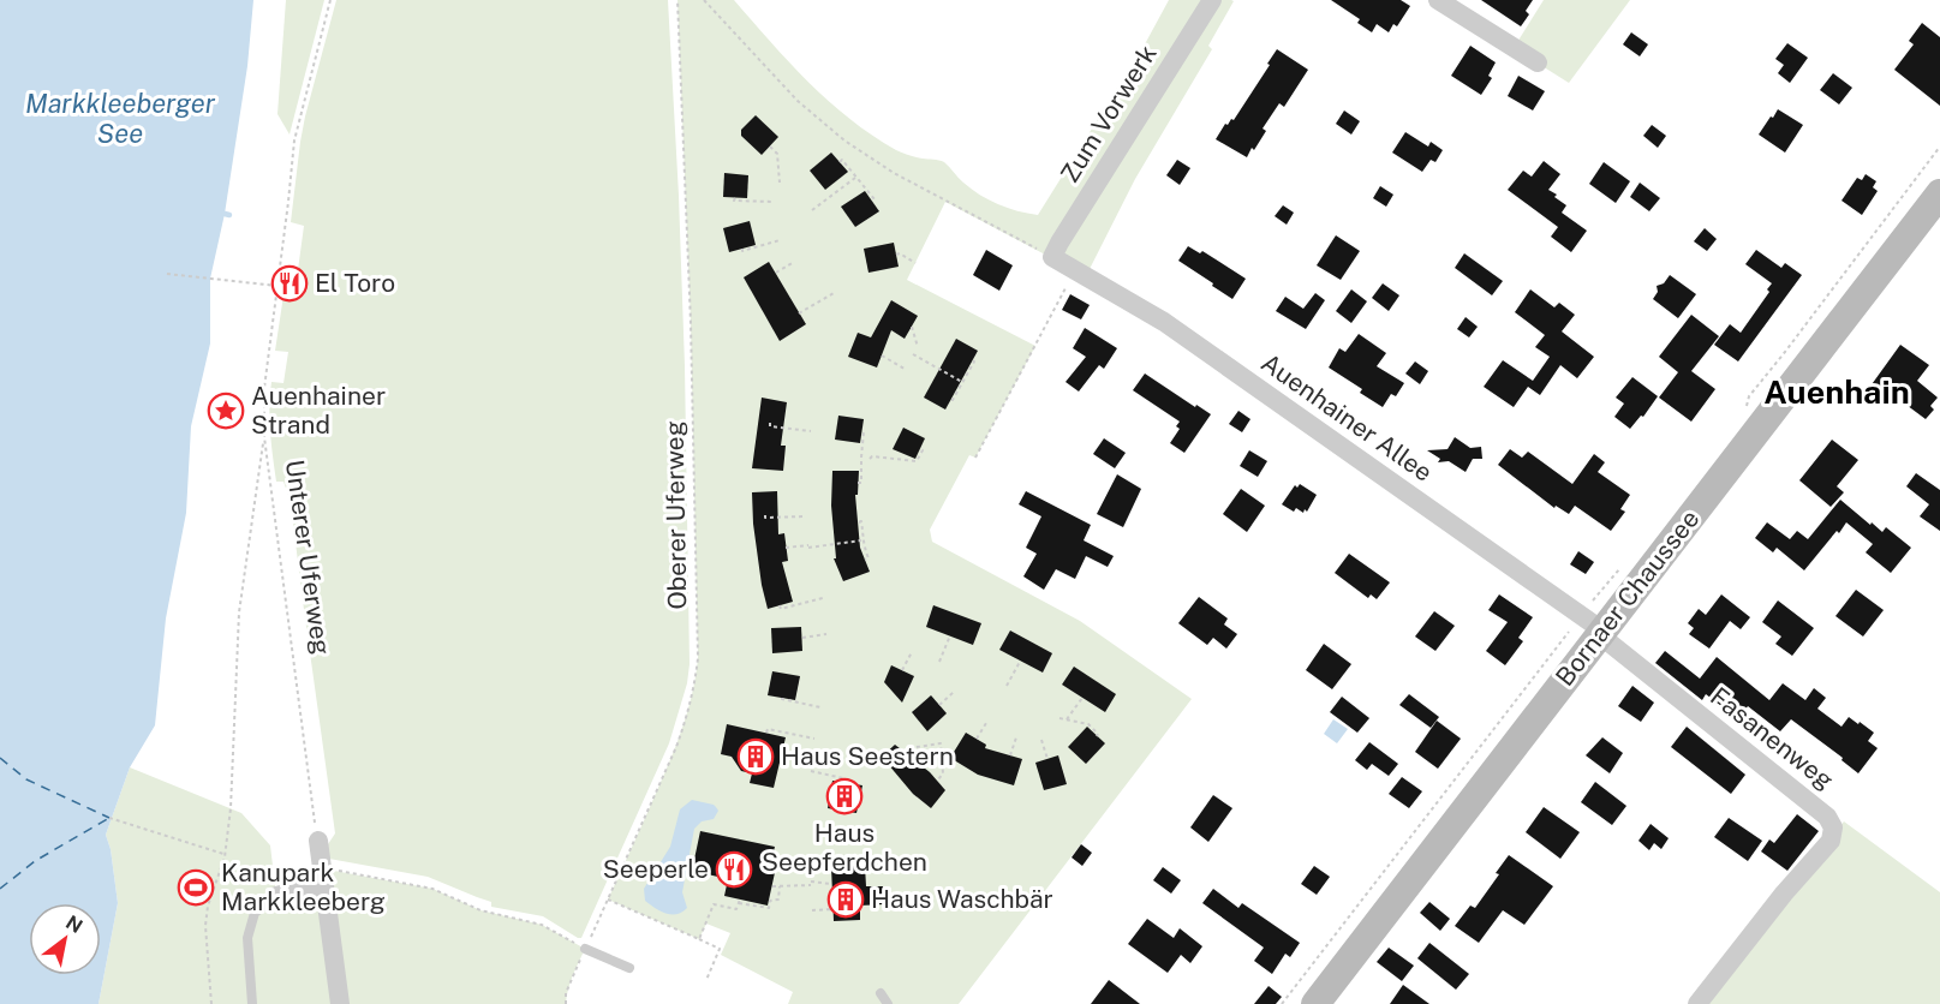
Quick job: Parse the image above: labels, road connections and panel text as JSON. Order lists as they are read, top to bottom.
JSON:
{
  "streets": {
    "street": [
      "Zum Vorwerk",
      "Auenhainer Allee",
      "Bornaer Chaussee",
      "Fasanenweg"
    ],
    "path": ["Oberer Uferweg", "Unterer Uferweg"]
  },
  "crossings": [
    ["Zum Vorwerk", "Auenhainer Allee"],
    ["Auenhainer Allee", "Bornaer Chaussee"],
    ["Auenhainer Allee", "Fasanenweg"],
    ["Bornaer Chaussee", "Fasanenweg"]
  ],
  "districts": ["Auenhain"],
  "water": ["Markkleeberger See"],
  "places": {
    "restaurant": ["El Toro", "Seeperle"],
    "place": ["Auenhainer Strand"],
    "building": ["Haus Seestern", "Haus Seepferdchen", "Haus Waschbär"],
    "sports": ["Kanupark Markkleeberg"]
  },
  "north": "top right"
}
